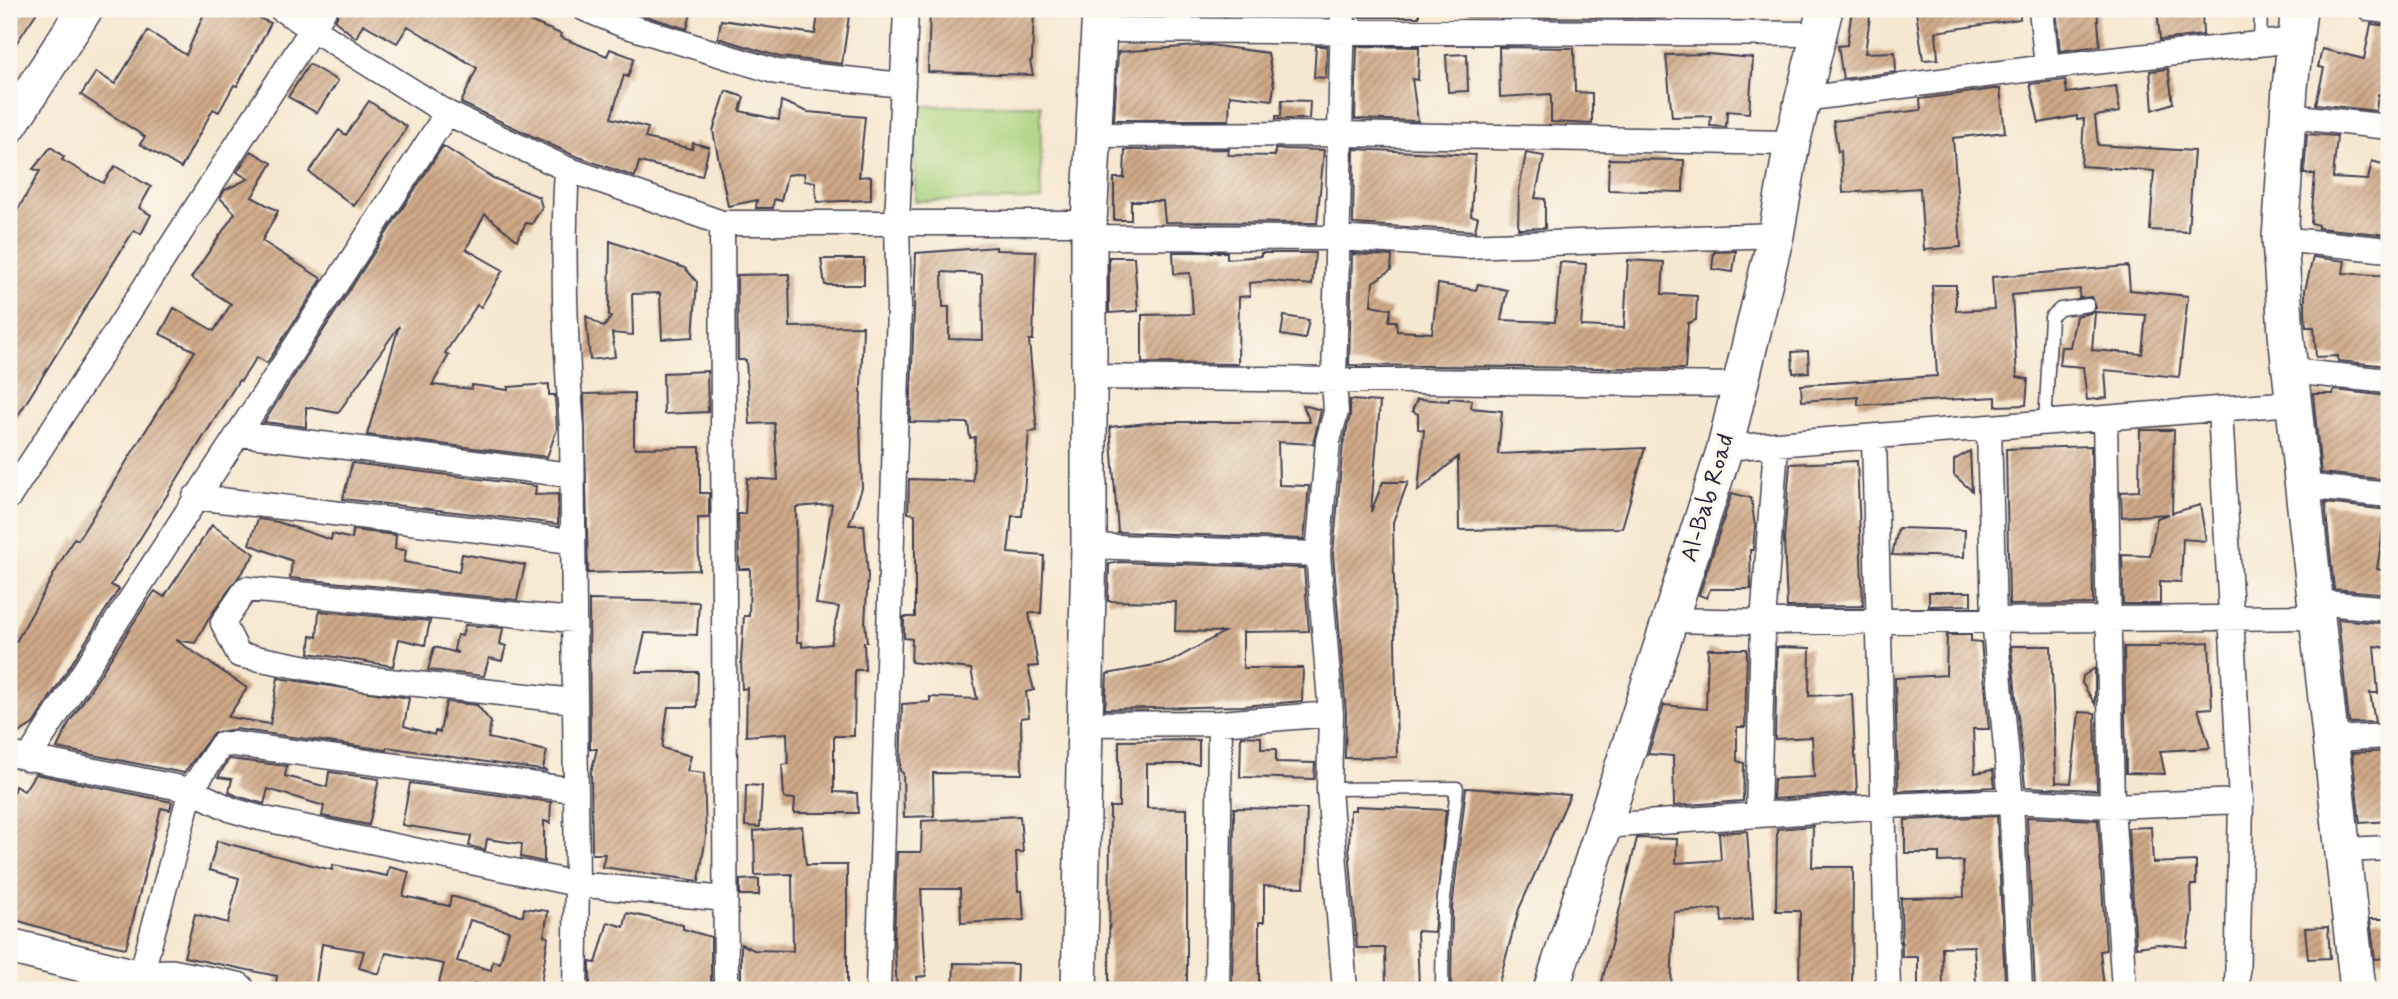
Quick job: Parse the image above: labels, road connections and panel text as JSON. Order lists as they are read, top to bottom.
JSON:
{
  "streets": {
    "main road": ["Al-Bab Road"]
  }
}
